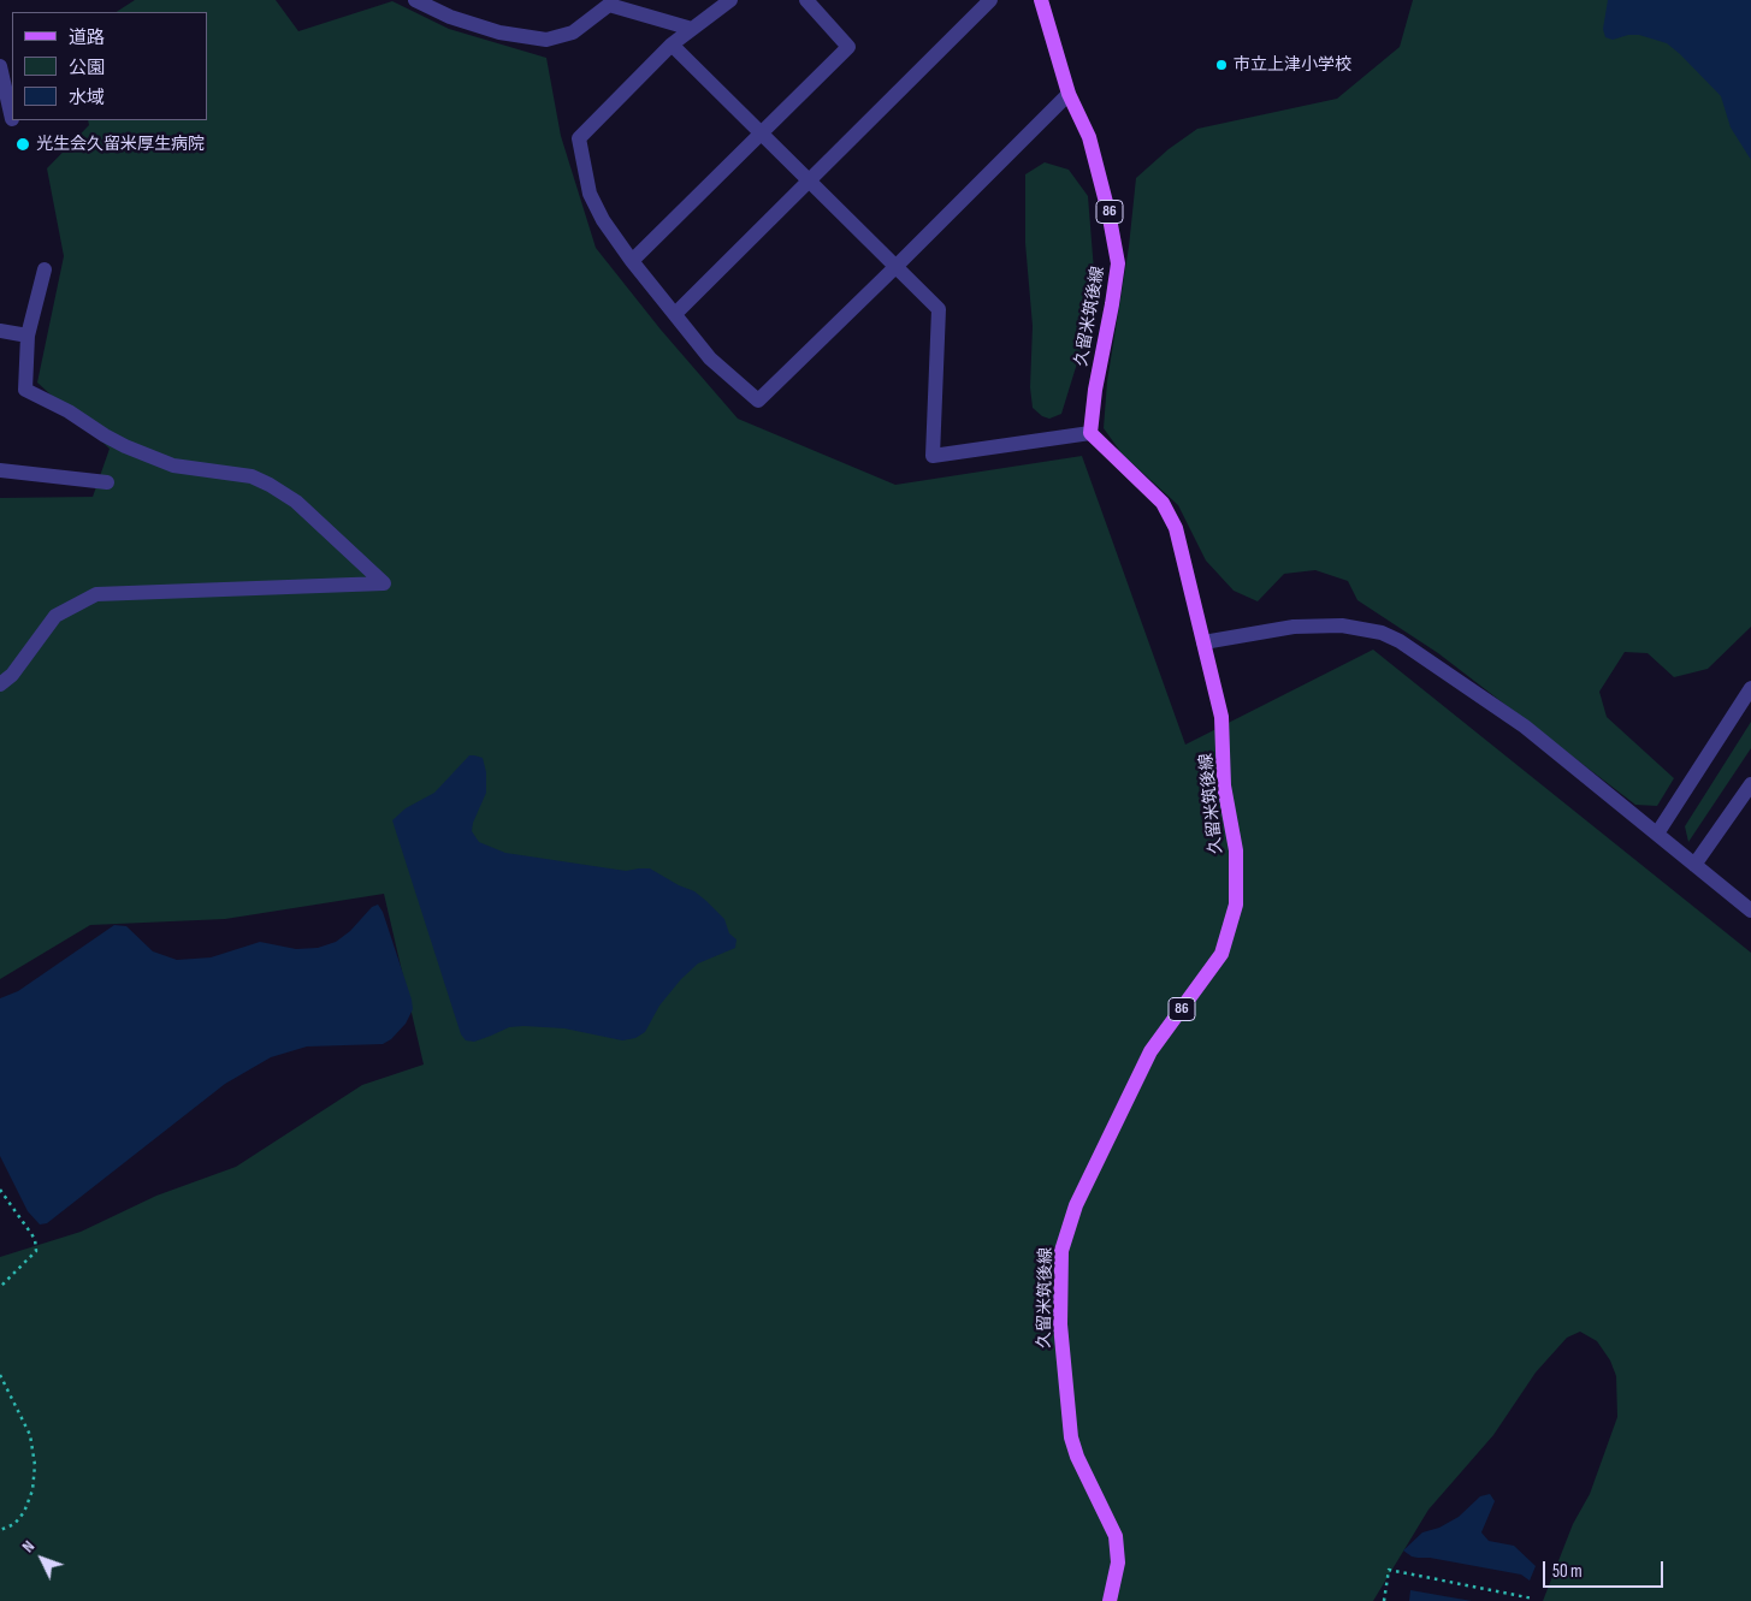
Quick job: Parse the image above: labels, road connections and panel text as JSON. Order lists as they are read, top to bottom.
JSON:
{
  "streets": {
    "main road": ["86", "久留米筑後線"]
  },
  "places": ["市立上津小学校", "光生会久留米厚生病院"],
  "legend": ["道路", "公園", "水域"],
  "scale_bar": "50 m",
  "north": "top left"
}
